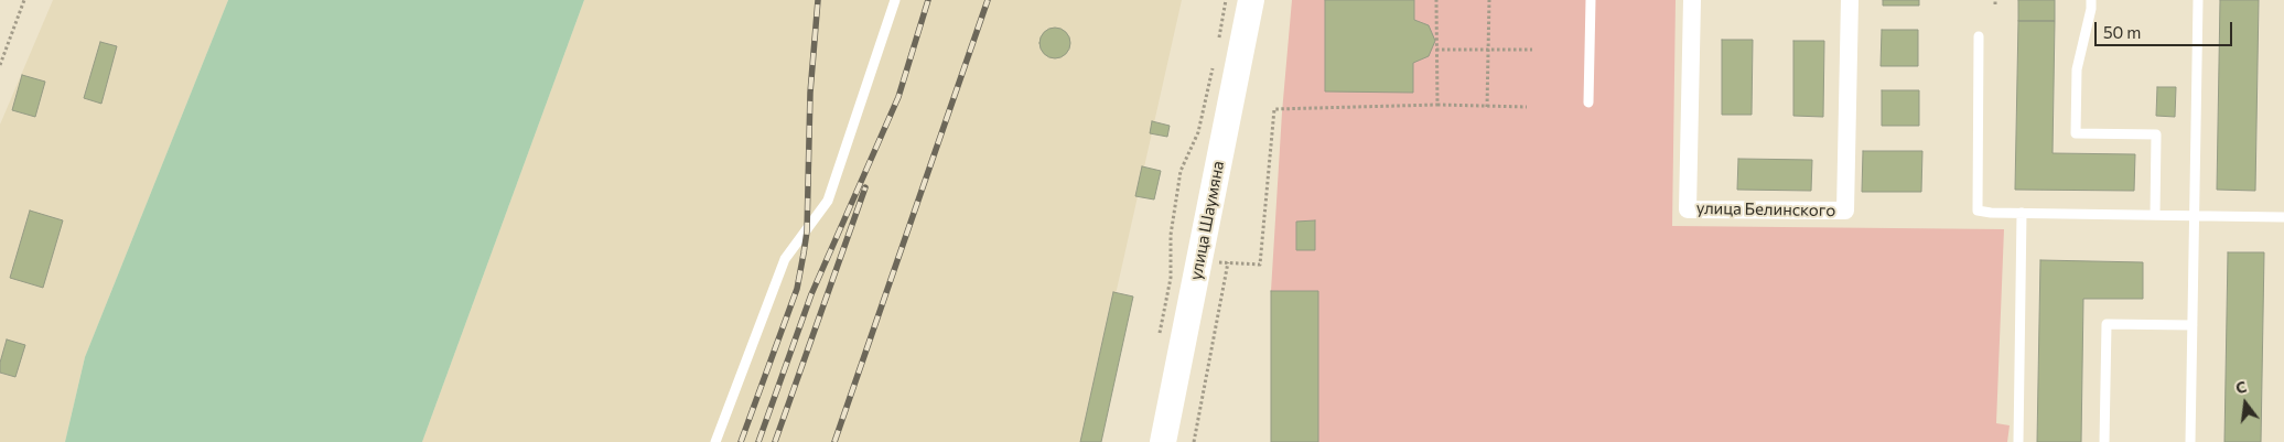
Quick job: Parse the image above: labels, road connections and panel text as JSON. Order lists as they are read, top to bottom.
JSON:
{
  "streets": {
    "main road": ["улица Шаумяна"],
    "street": ["улица Белинского"]
  },
  "scale_bar": "50 m",
  "north": "top"
}
